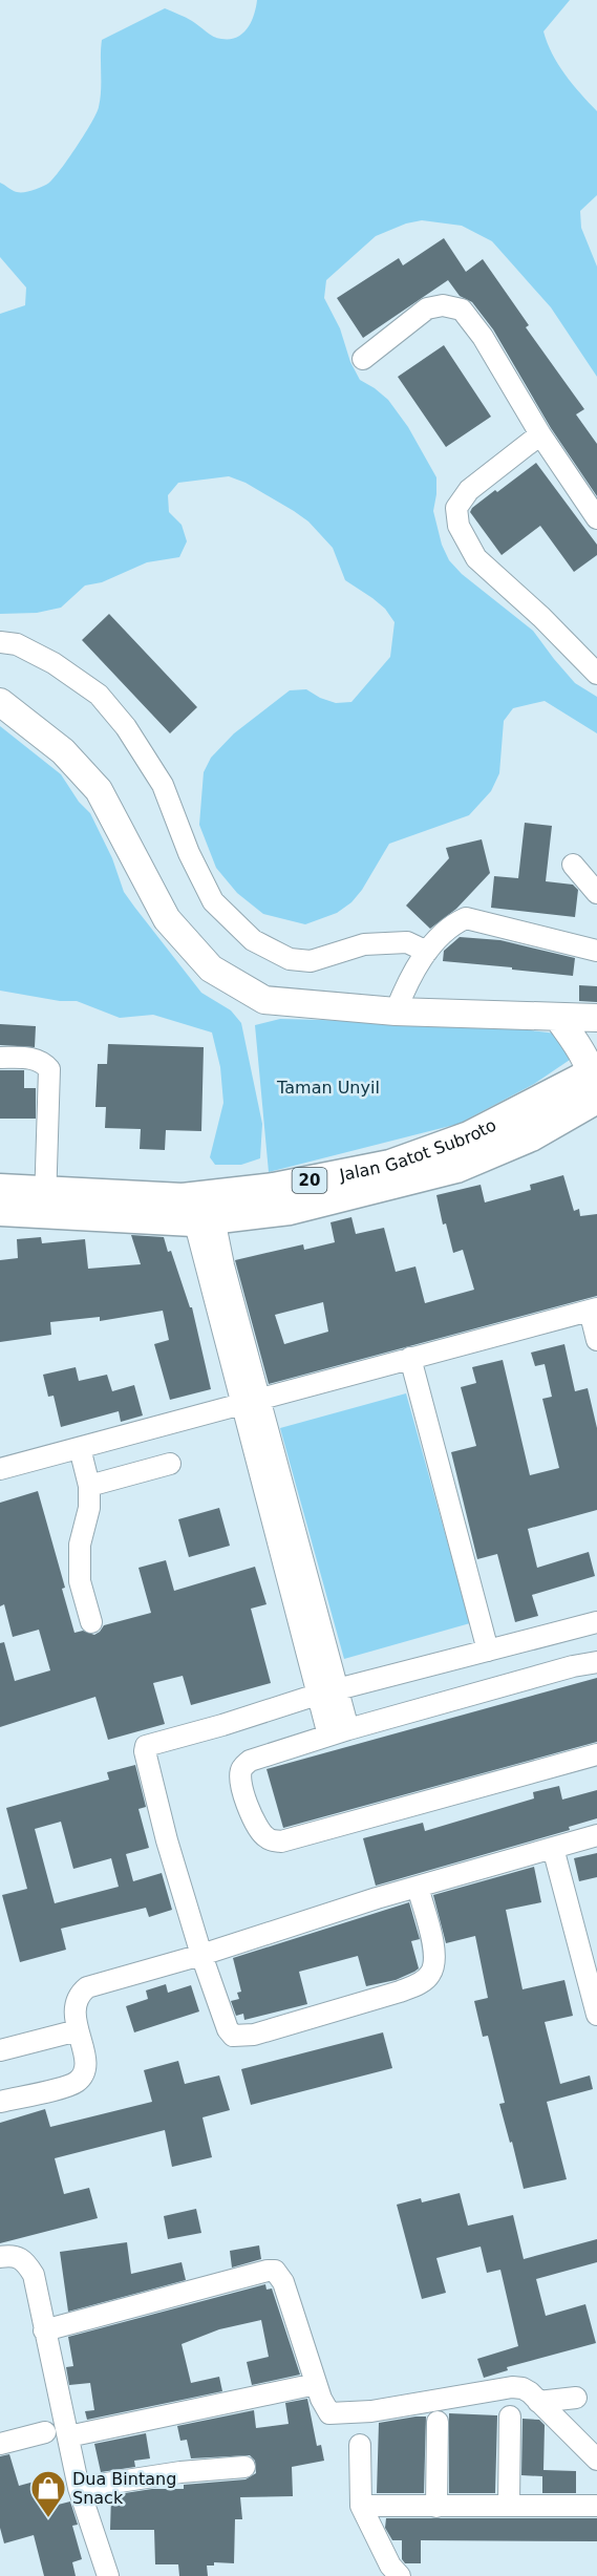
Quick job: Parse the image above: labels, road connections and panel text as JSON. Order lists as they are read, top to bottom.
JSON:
{
  "streets": {
    "highway": ["Jalan Gatot Subroto", "20"]
  },
  "parks": ["Taman Unyil"],
  "places": {
    "shop": ["Dua Bintang Snack"]
  }
}
